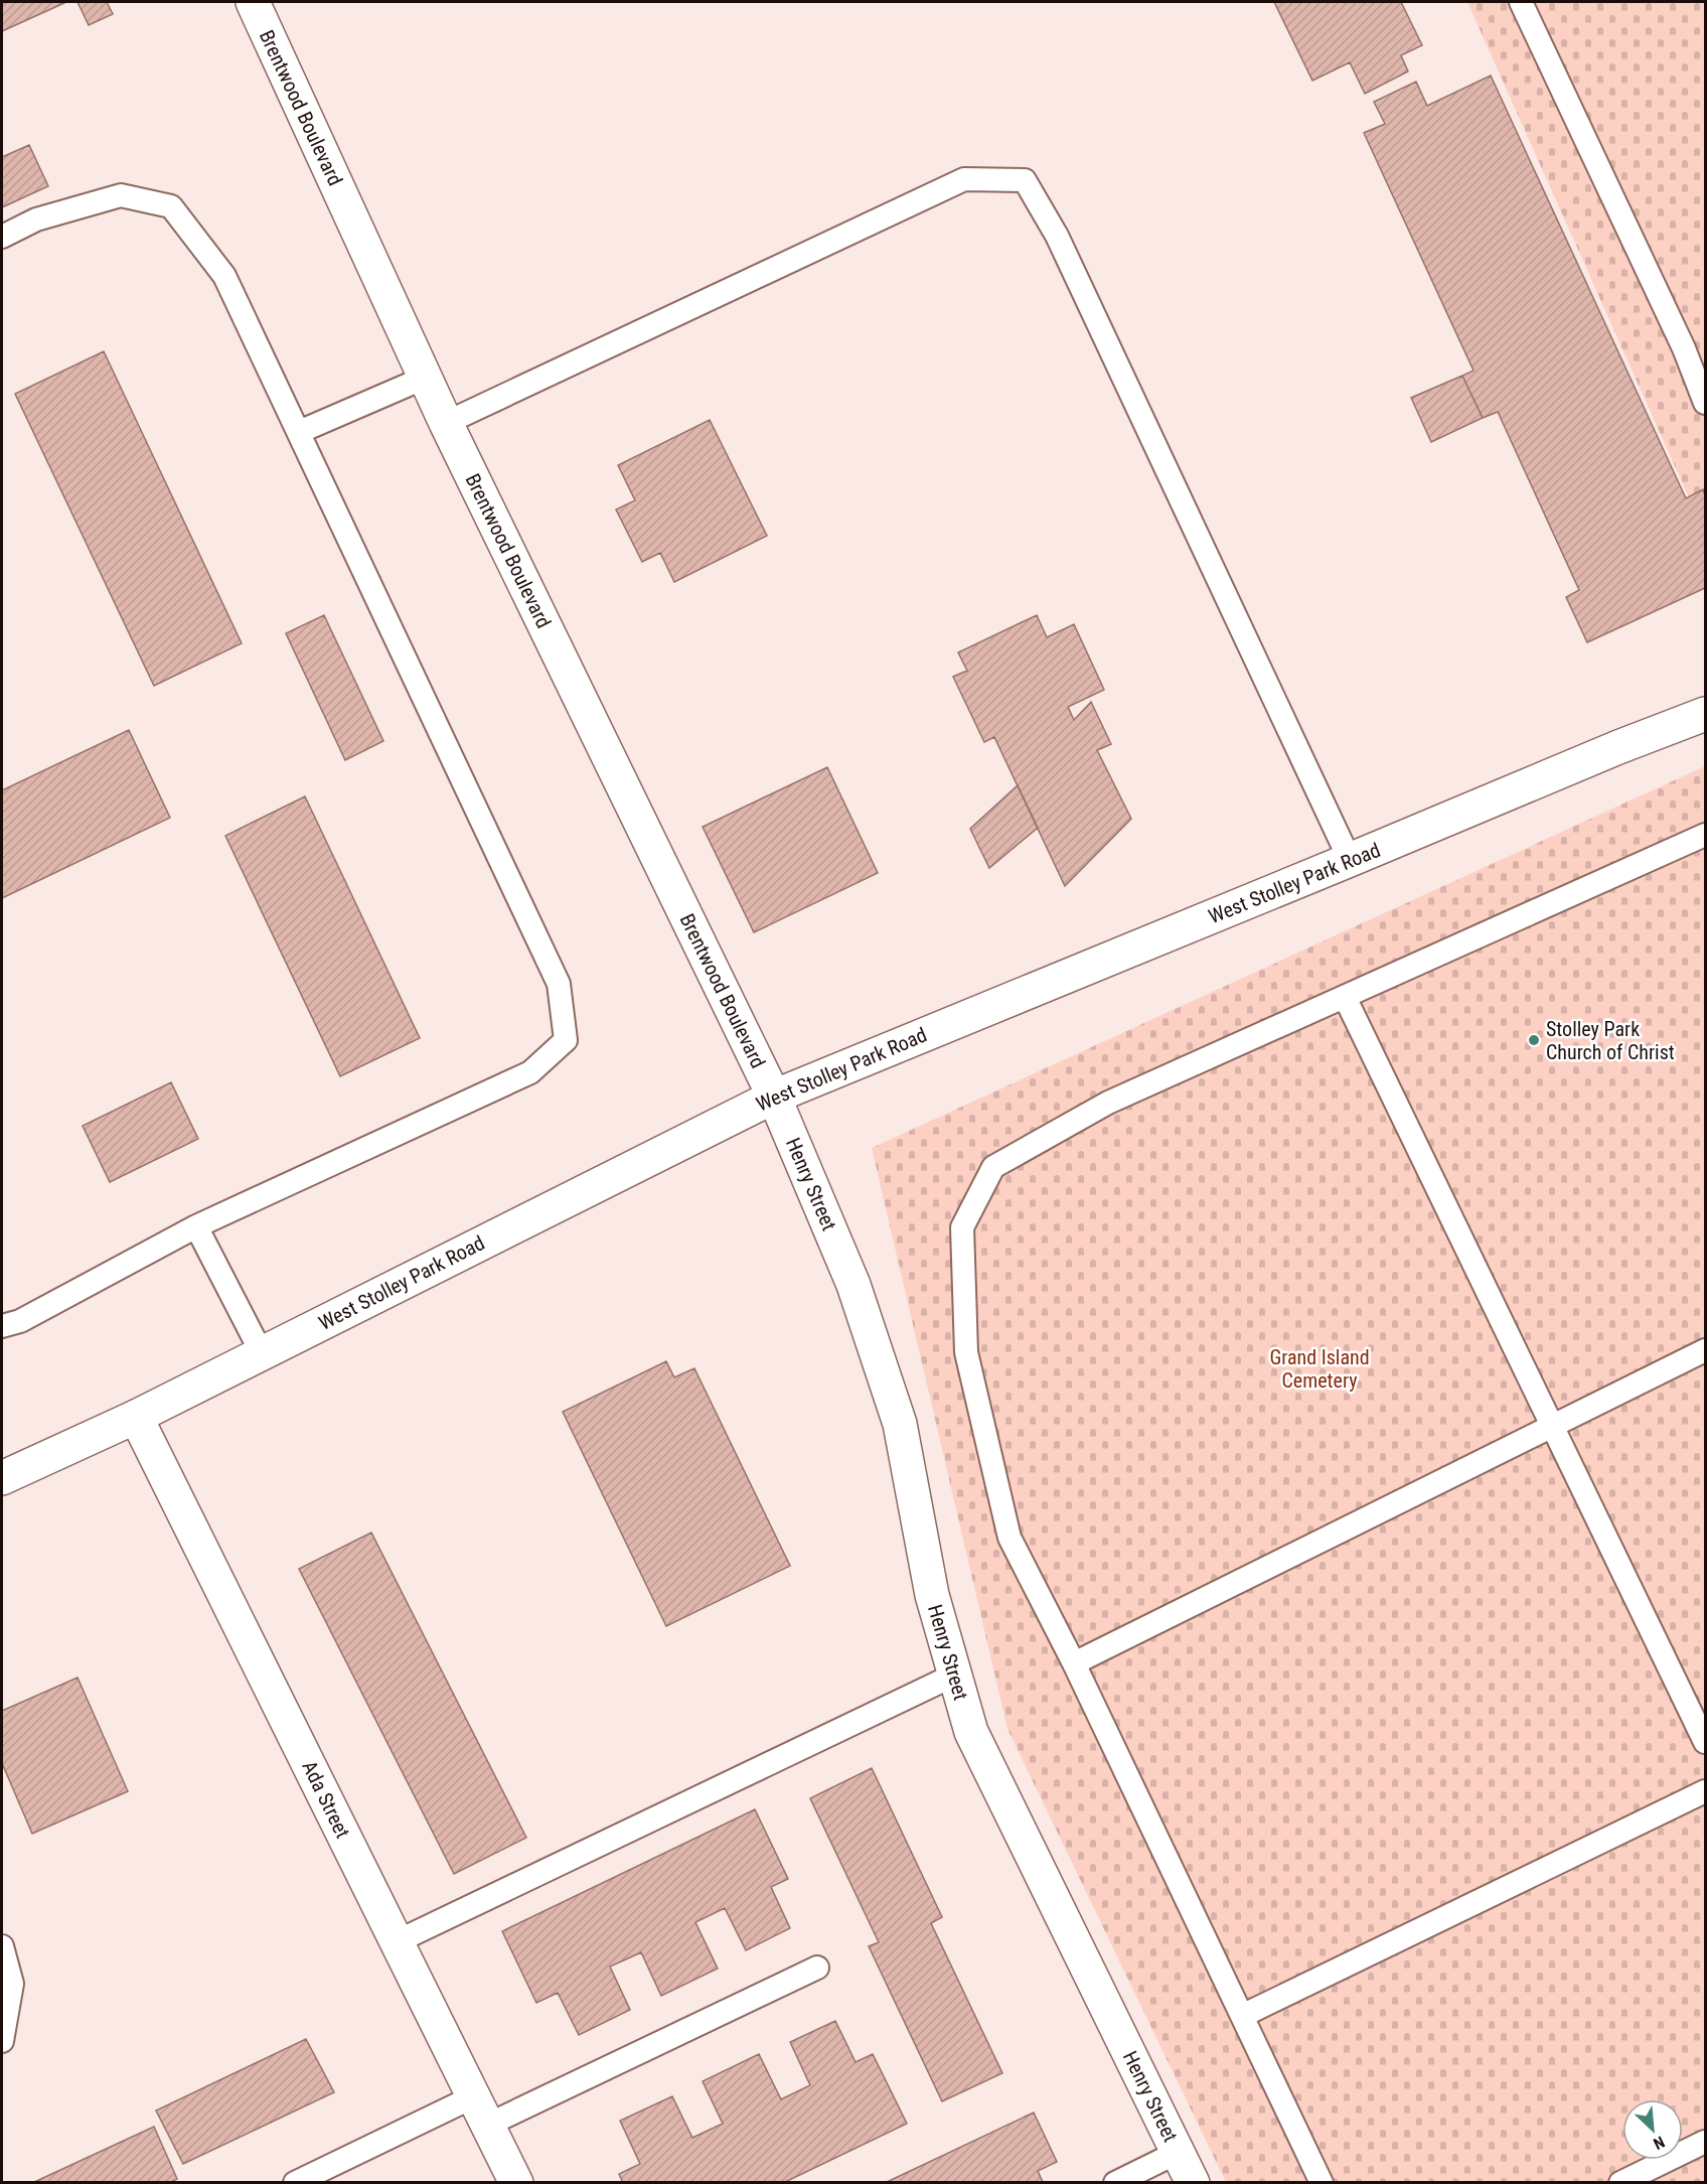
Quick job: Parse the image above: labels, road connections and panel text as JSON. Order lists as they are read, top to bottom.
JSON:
{
  "streets": {
    "street": [
      "Brentwood Boulevard",
      "West Stolley Park Road",
      "Henry Street",
      "Ada Street"
    ]
  },
  "crossings": [
    ["Brentwood Boulevard", "West Stolley Park Road"],
    ["Brentwood Boulevard", "Henry Street"],
    ["West Stolley Park Road", "Henry Street"],
    ["West Stolley Park Road", "Ada Street"]
  ],
  "parks": ["Grand Island Cemetery"],
  "places": ["Stolley Park Church of Christ"],
  "north": "bottom right"
}
